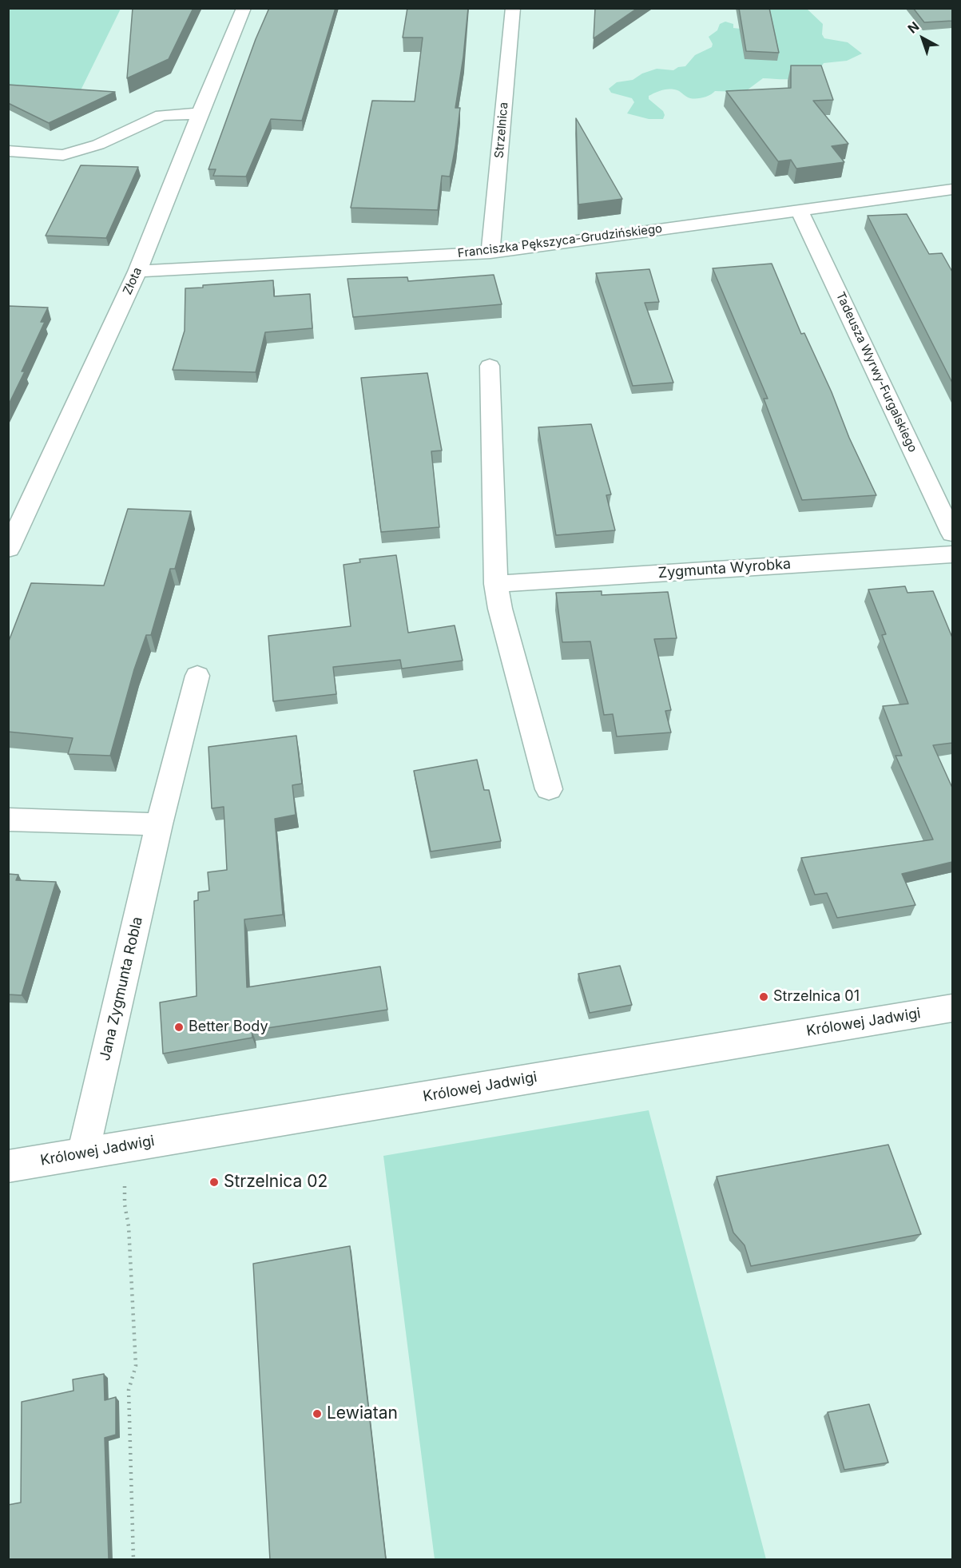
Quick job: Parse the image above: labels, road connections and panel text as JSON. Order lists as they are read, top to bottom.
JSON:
{
  "streets": {
    "street": [
      "Strzelnica",
      "Franciszka Pększyca-Grudzińskiego",
      "Złota",
      "Tadeusza Wyrwy-Furgalskiego",
      "Zygmunta Wyrobka",
      "Jana Zygmunta Robla",
      "Królowej Jadwigi"
    ]
  },
  "crossings": [
    ["Strzelnica", "Franciszka Pększyca-Grudzińskiego"],
    ["Franciszka Pększyca-Grudzińskiego", "Złota"],
    ["Franciszka Pększyca-Grudzińskiego", "Tadeusza Wyrwy-Furgalskiego"],
    ["Jana Zygmunta Robla", "Królowej Jadwigi"]
  ],
  "places": [
    "Strzelnica 01",
    "Better Body",
    "Strzelnica 02",
    "Lewiatan"
  ],
  "north": "top left"
}
